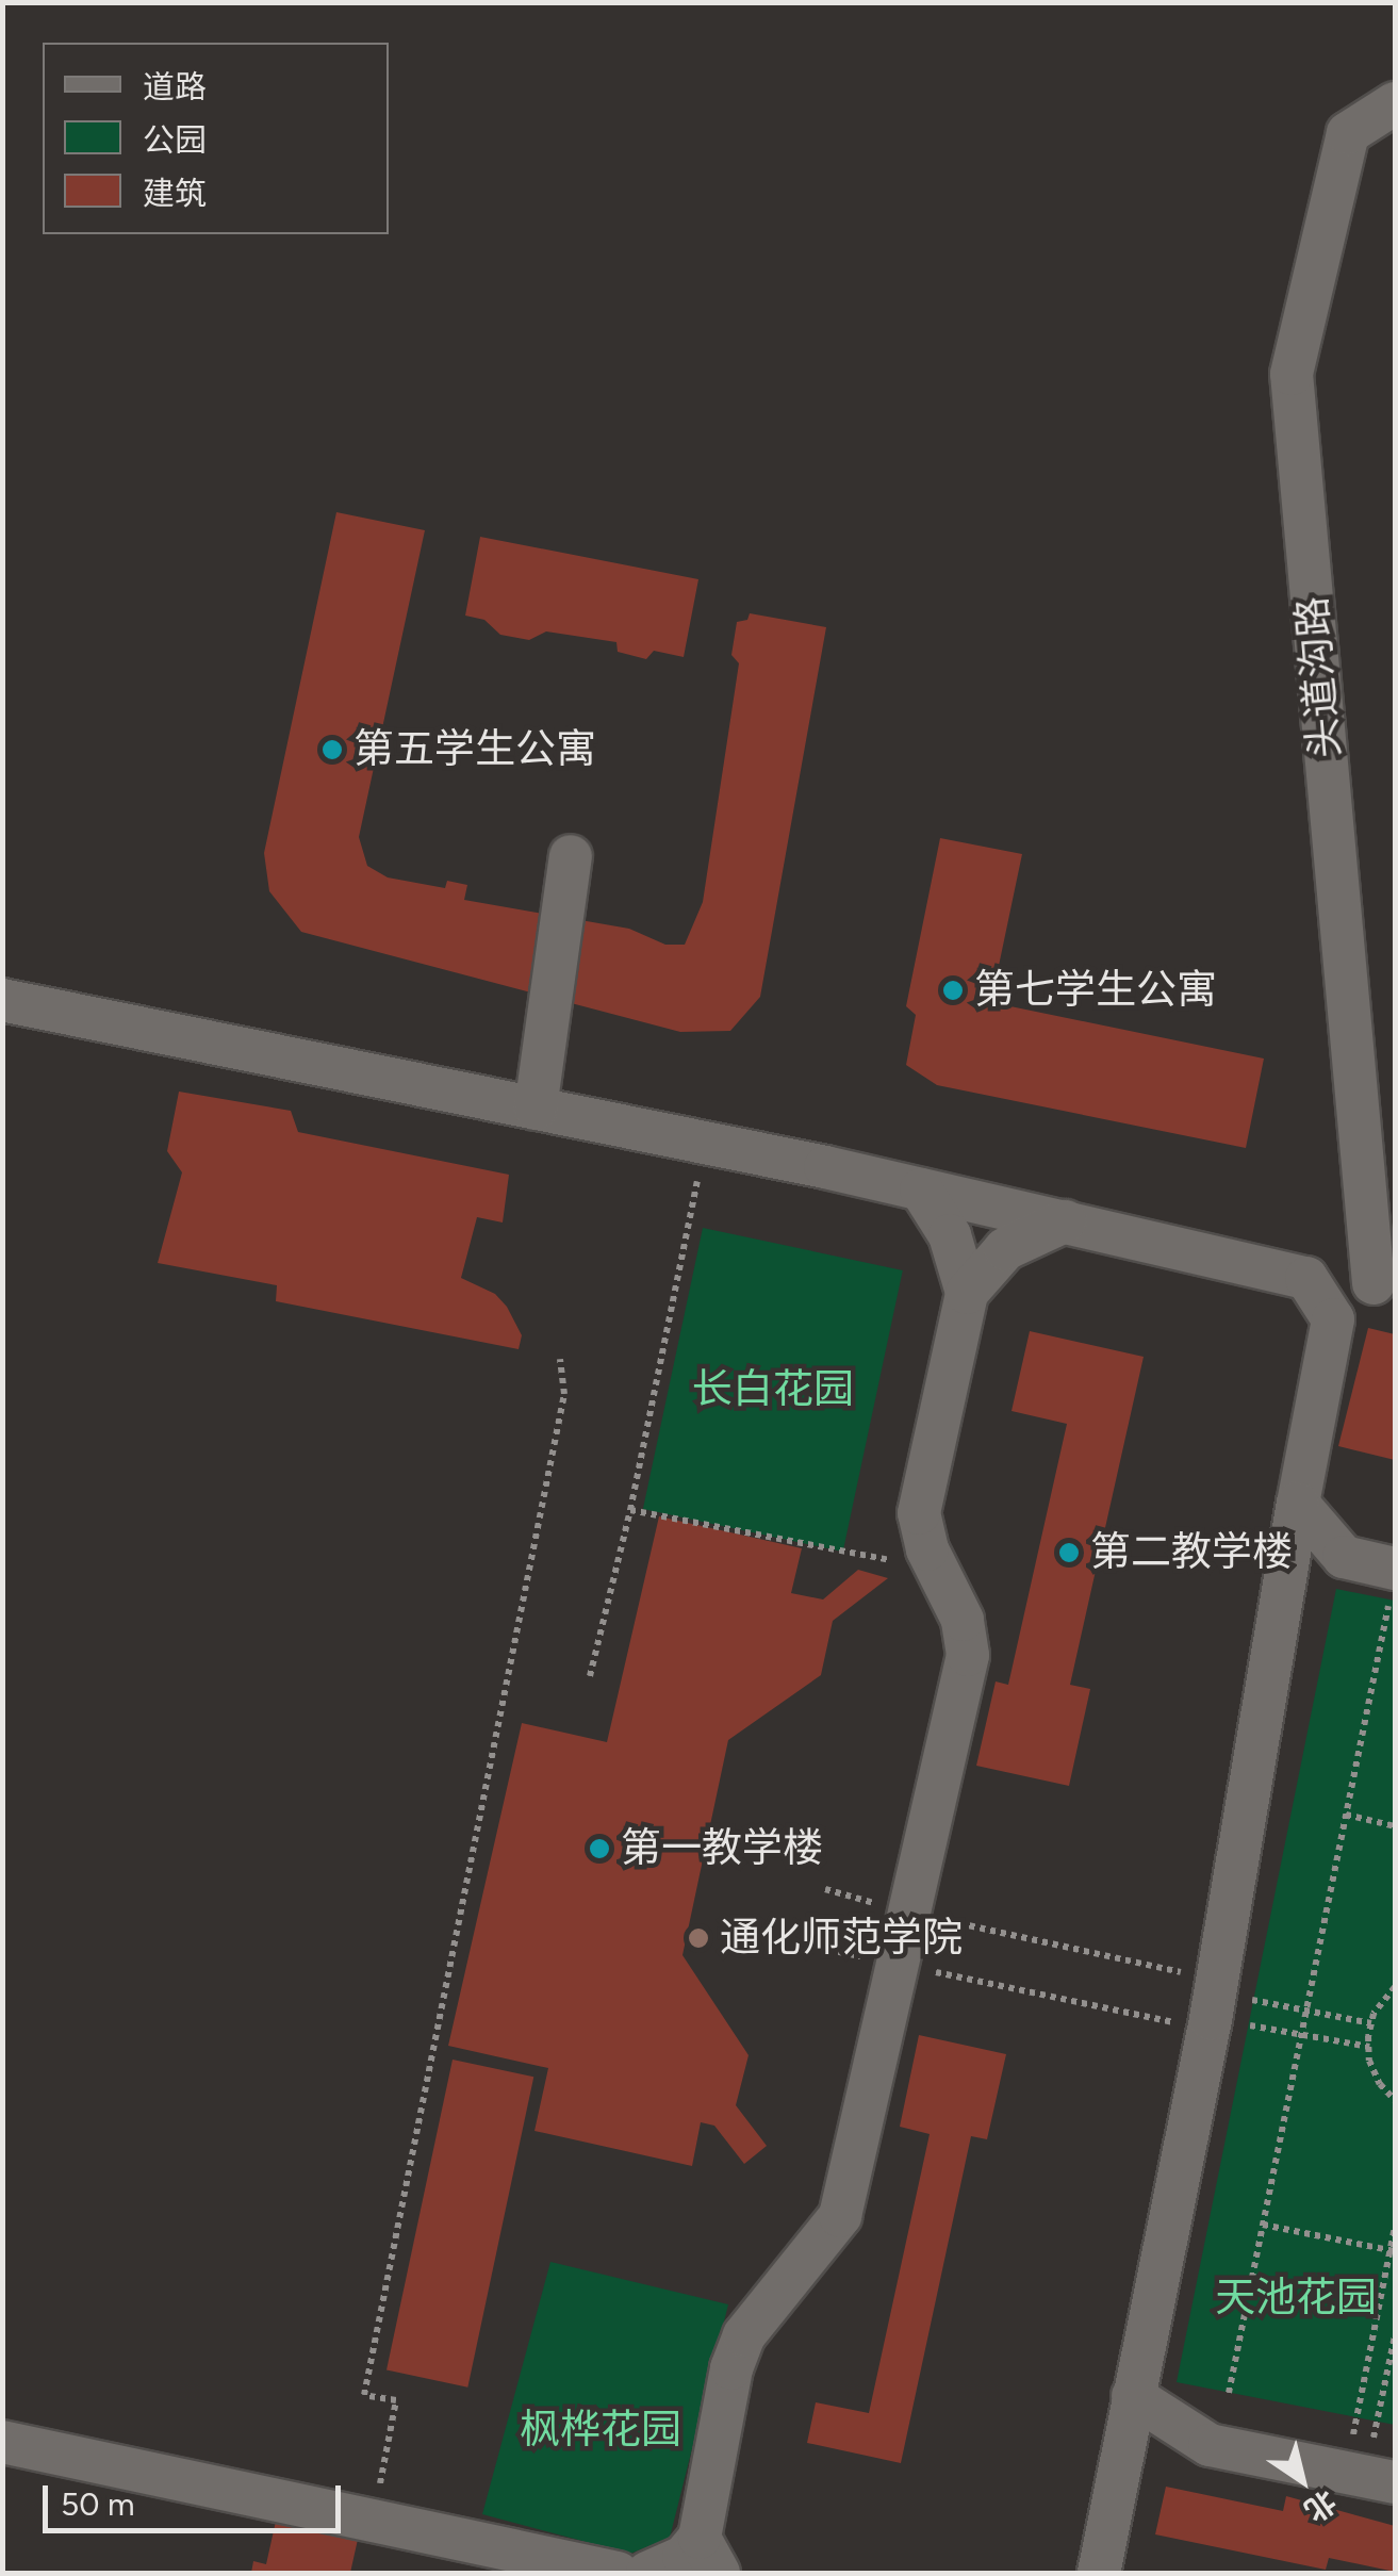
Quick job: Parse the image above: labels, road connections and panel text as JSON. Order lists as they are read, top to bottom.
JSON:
{
  "streets": {
    "street": ["头道沟路"]
  },
  "parks": ["长白花园", "天池花园", "枫桦花园"],
  "places": [
    "第五学生公寓",
    "第七学生公寓",
    "第二教学楼",
    "第一教学楼",
    "通化师范学院"
  ],
  "legend": ["道路", "公园", "建筑"],
  "scale_bar": "50 m",
  "north": "bottom right"
}
